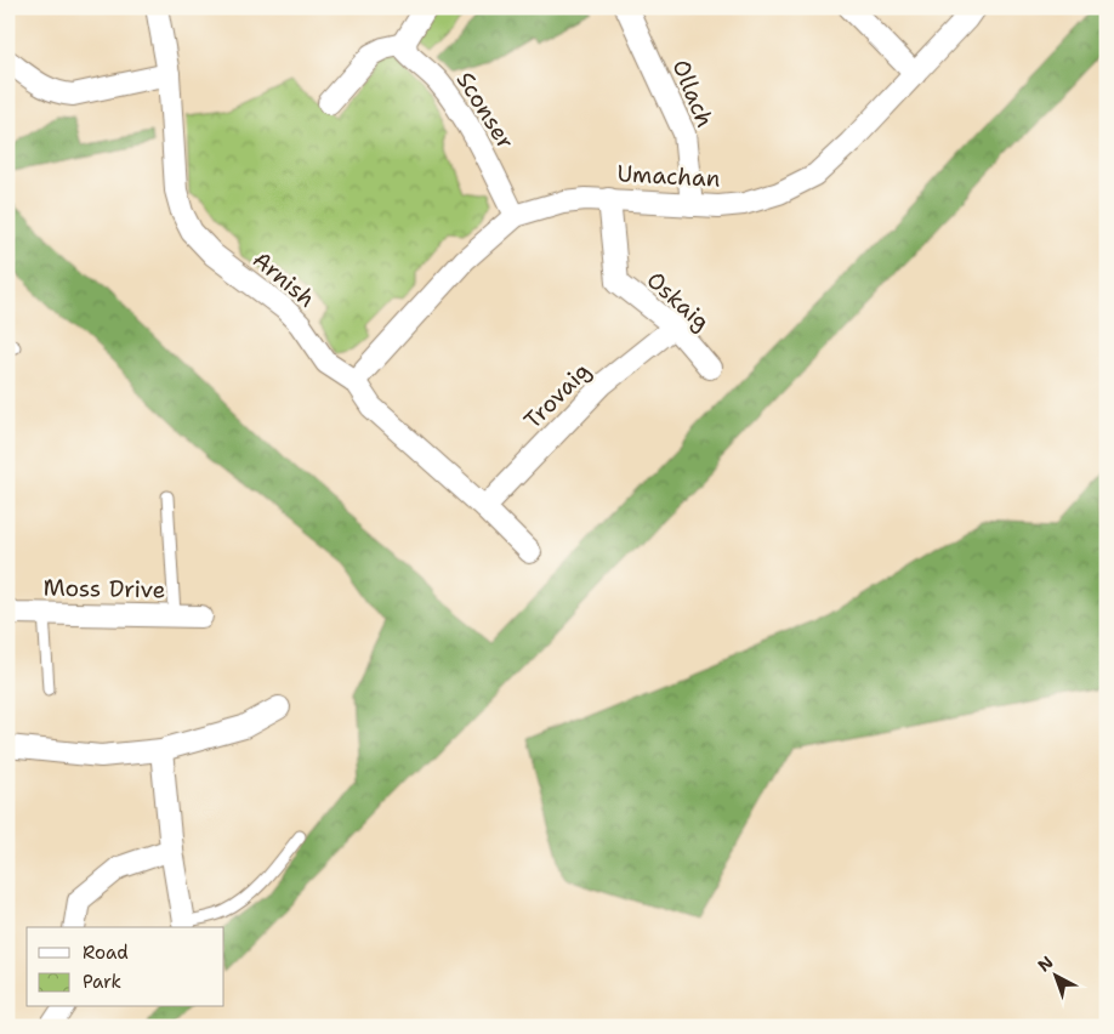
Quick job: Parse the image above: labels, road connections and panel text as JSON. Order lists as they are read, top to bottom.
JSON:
{
  "streets": {
    "street": [
      "Ollach",
      "Sconser",
      "Umachan",
      "Arnish",
      "Oskaig",
      "Trovaig",
      "Moss Drive"
    ]
  },
  "crossings": [
    ["Ollach", "Umachan"],
    ["Sconser", "Umachan"],
    ["Umachan", "Arnish"],
    ["Umachan", "Oskaig"],
    ["Arnish", "Trovaig"],
    ["Oskaig", "Trovaig"]
  ],
  "legend": ["Road", "Park"],
  "north": "top left"
}
